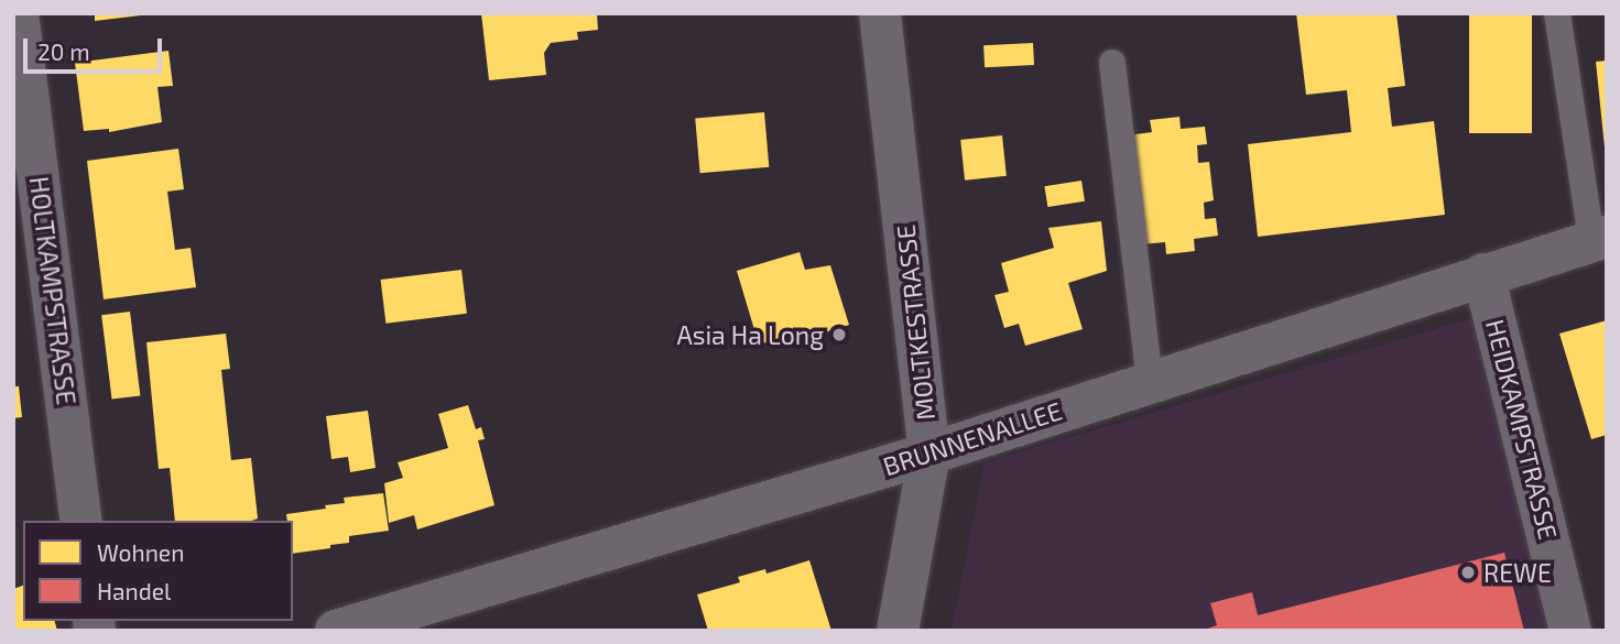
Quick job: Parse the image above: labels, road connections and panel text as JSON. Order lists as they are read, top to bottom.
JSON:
{
  "streets": {
    "street": [
      "HOLTKAMPSTRASSE",
      "MOLTKESTRASSE",
      "HEIDKAMPSTRASSE",
      "BRUNNENALLEE"
    ]
  },
  "crossings": [
    ["MOLTKESTRASSE", "BRUNNENALLEE"],
    ["HEIDKAMPSTRASSE", "BRUNNENALLEE"]
  ],
  "places": ["Asia Ha Long", "REWE"],
  "legend": ["Wohnen", "Handel"],
  "scale_bar": "20 m"
}
